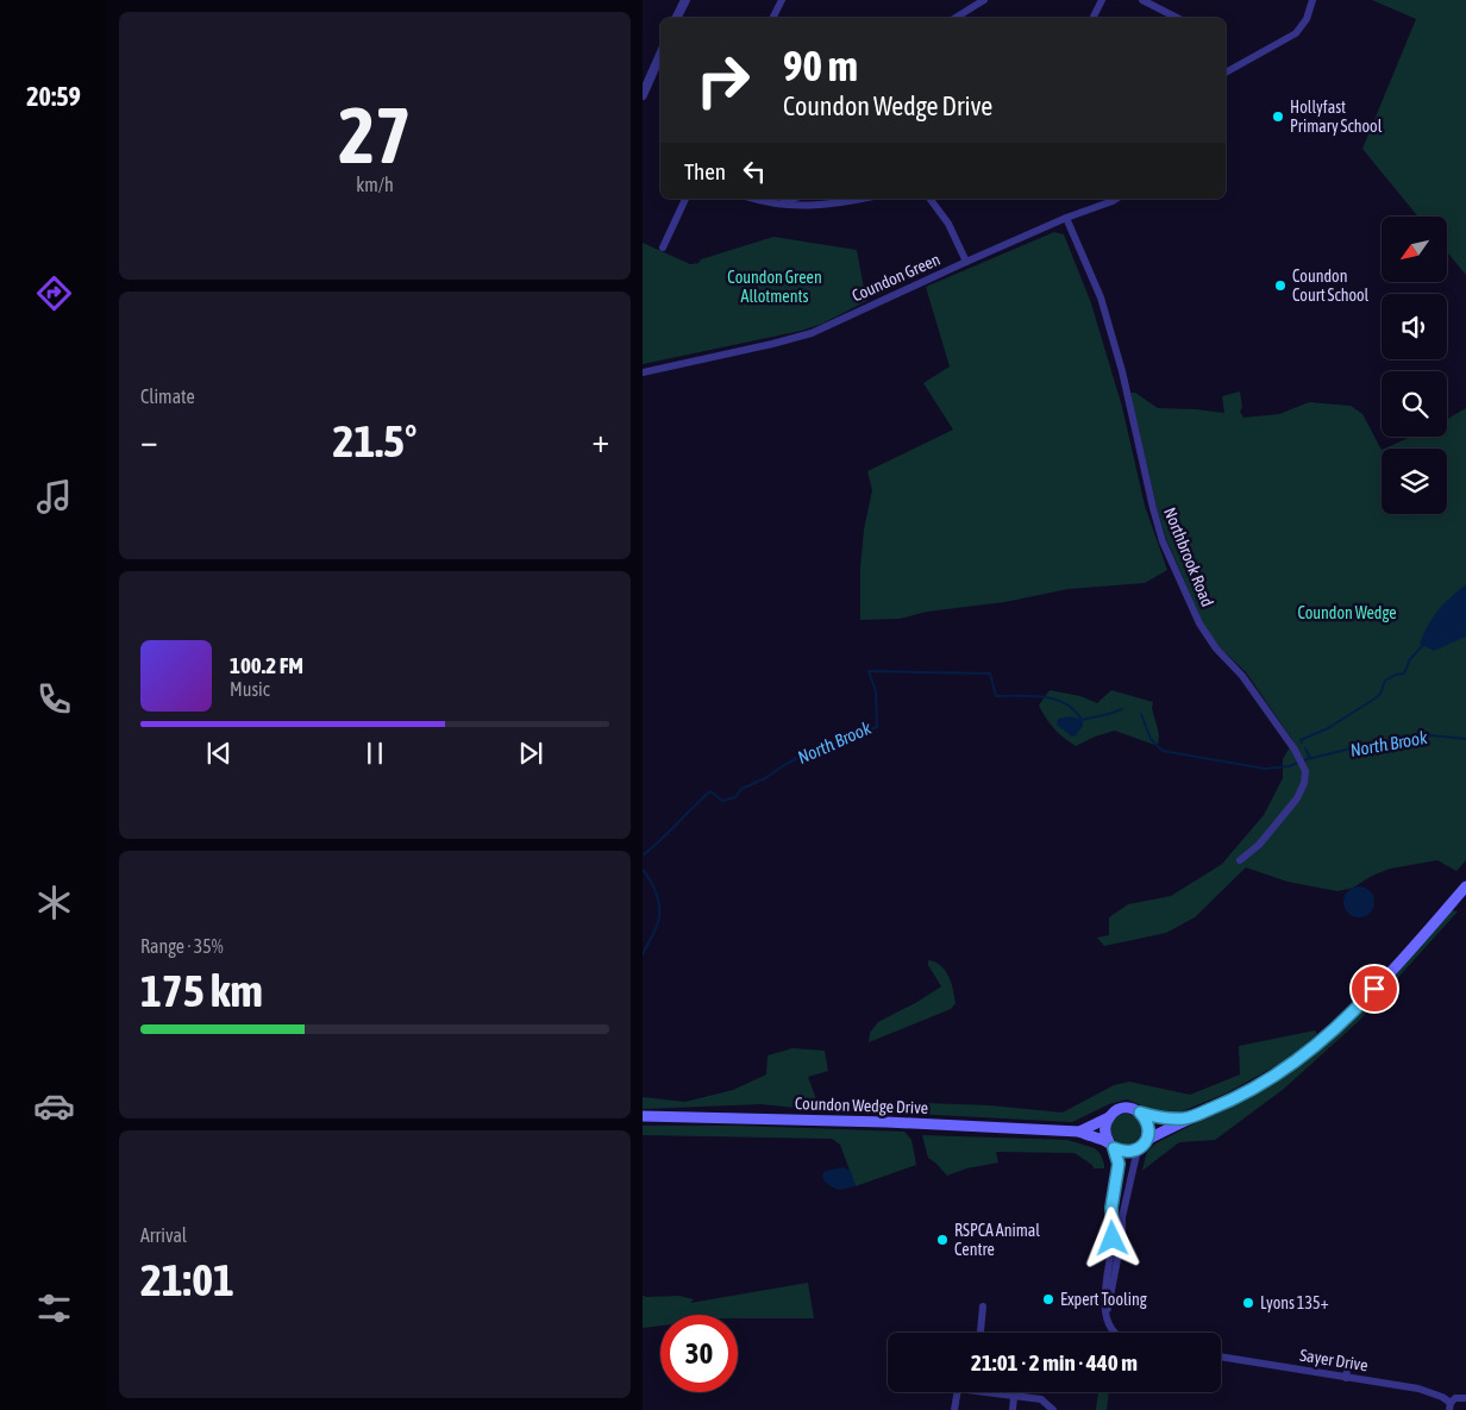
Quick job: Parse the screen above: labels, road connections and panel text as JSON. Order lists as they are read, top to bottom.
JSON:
{
  "streets": {
    "main road": ["Coundon Wedge Drive"],
    "street": ["Coundon Green", "Northbrook Road", "Sayer Drive"]
  },
  "crossings": [
    ["Coundon Green", "Northbrook Road"]
  ],
  "water": ["North Brook"],
  "parks": ["Coundon Green Allotments", "Coundon Wedge"],
  "places": [
    "Hollyfast Primary School",
    "Coundon Court School",
    "RSPCA Animal Centre",
    "Expert Tooling",
    "Lyons 135+"
  ],
  "north": "bottom left",
  "page": {
    "tabs": "20:59",
    "tile": [
      ["27", "km/h"],
      "Climate",
      ["Range · 35%", "175 km"],
      ["Arrival", "21:01"]
    ],
    "turn": ["90 m", "Coundon Wedge Drive"],
    "then": "Then",
    "heat": ["−", "21.5°", "+"],
    "song": ["100.2 FM", "Music"],
    "limit": "30",
    "trip": "21:01 · 2 min · 440 m"
  }
}
